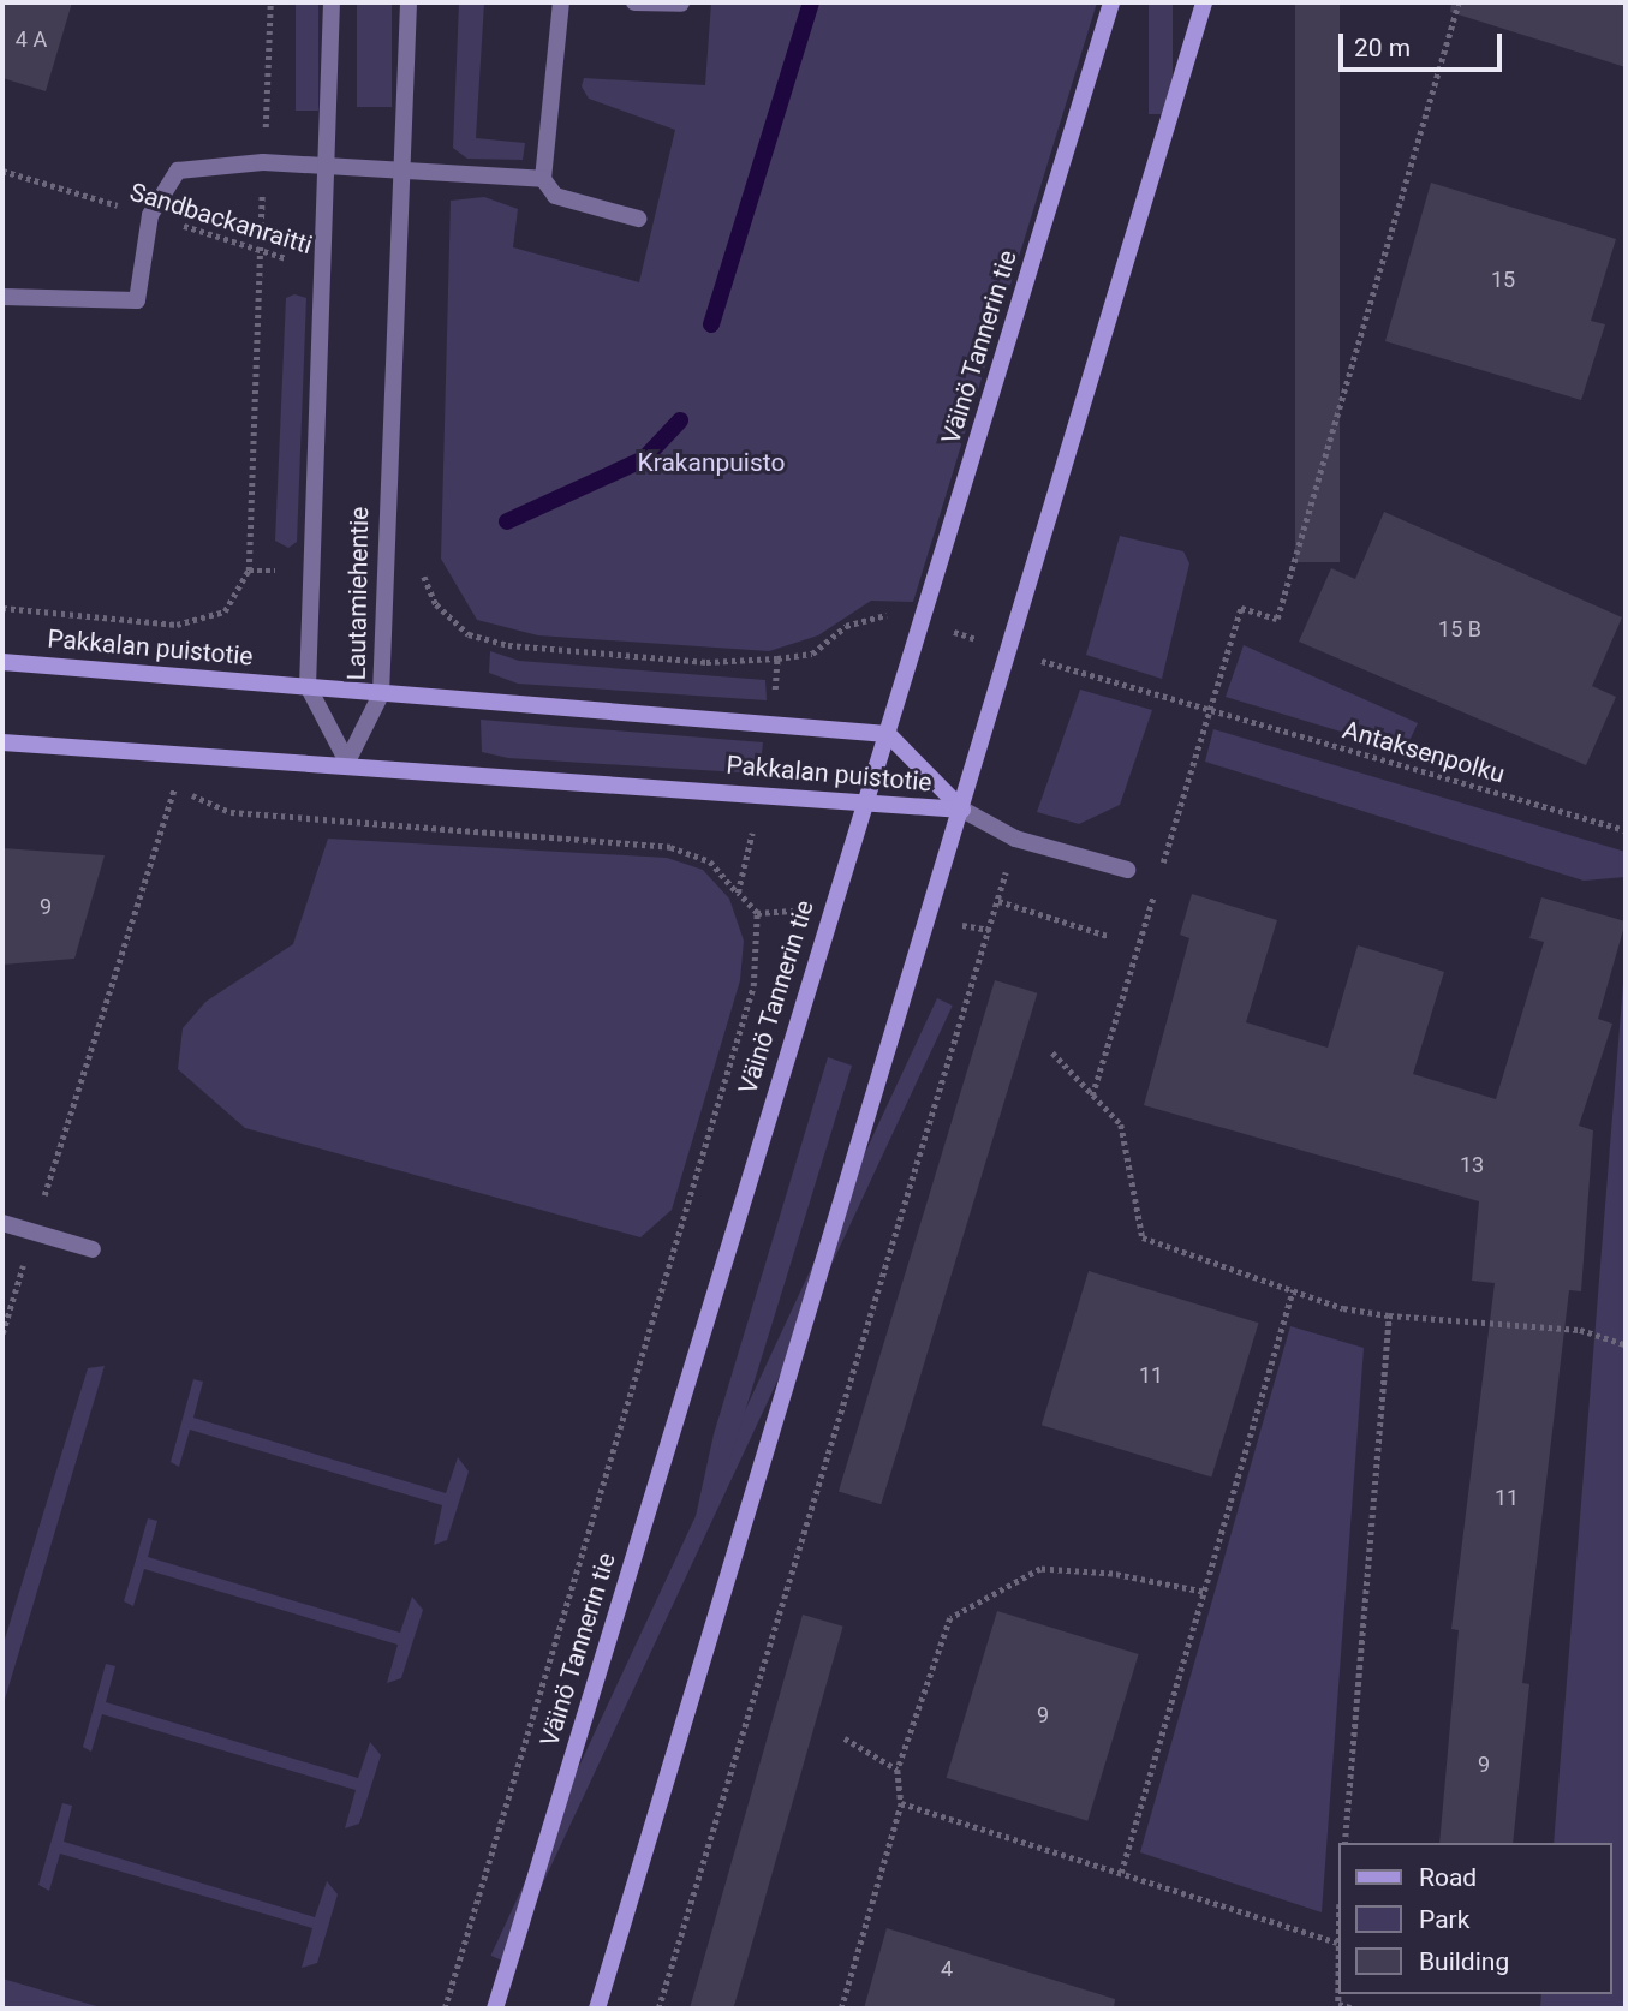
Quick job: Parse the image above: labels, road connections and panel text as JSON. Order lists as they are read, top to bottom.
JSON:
{
  "streets": {
    "main road": ["Väinö Tannerin tie", "Pakkalan puistotie"],
    "street": ["Lautamiehentie"],
    "path": ["Sandbackanraitti", "Antaksenpolku"]
  },
  "crossings": [
    ["Sandbackanraitti", "Lautamiehentie"],
    ["Väinö Tannerin tie", "Pakkalan puistotie"],
    ["Väinö Tannerin tie", "Antaksenpolku"],
    ["Lautamiehentie", "Pakkalan puistotie"],
    ["Lautamiehentie", "Antaksenpolku"]
  ],
  "parks": ["Krakanpuisto"],
  "house_numbers": [
    "4 A",
    "15",
    "15 B",
    "9",
    "13",
    "11",
    "11",
    "9",
    "9",
    "4"
  ],
  "legend": ["Road", "Park", "Building"],
  "scale_bar": "20 m"
}
